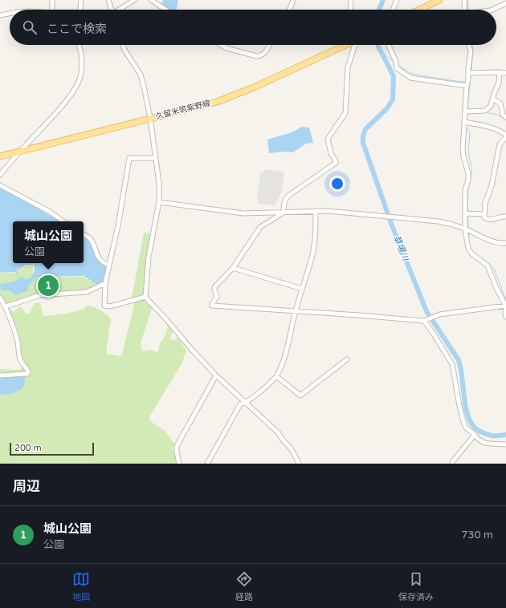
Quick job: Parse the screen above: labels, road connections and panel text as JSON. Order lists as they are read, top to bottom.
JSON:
{
  "streets": {
    "main road": ["久留米筑紫野線"]
  },
  "water": ["草場川"],
  "scale_bar": "200 m",
  "page": {
    "search": "ここで検索",
    "popup": ["城山公園", "公園"],
    "pins": "1",
    "scale": "200 m",
    "heading": "周辺",
    "list": [
      {
        "mark": "1",
        "name": "城山公園",
        "note": "公園",
        "value": "730 m"
      }
    ],
    "nav": ["地図", "経路", "保存済み"]
  }
}
